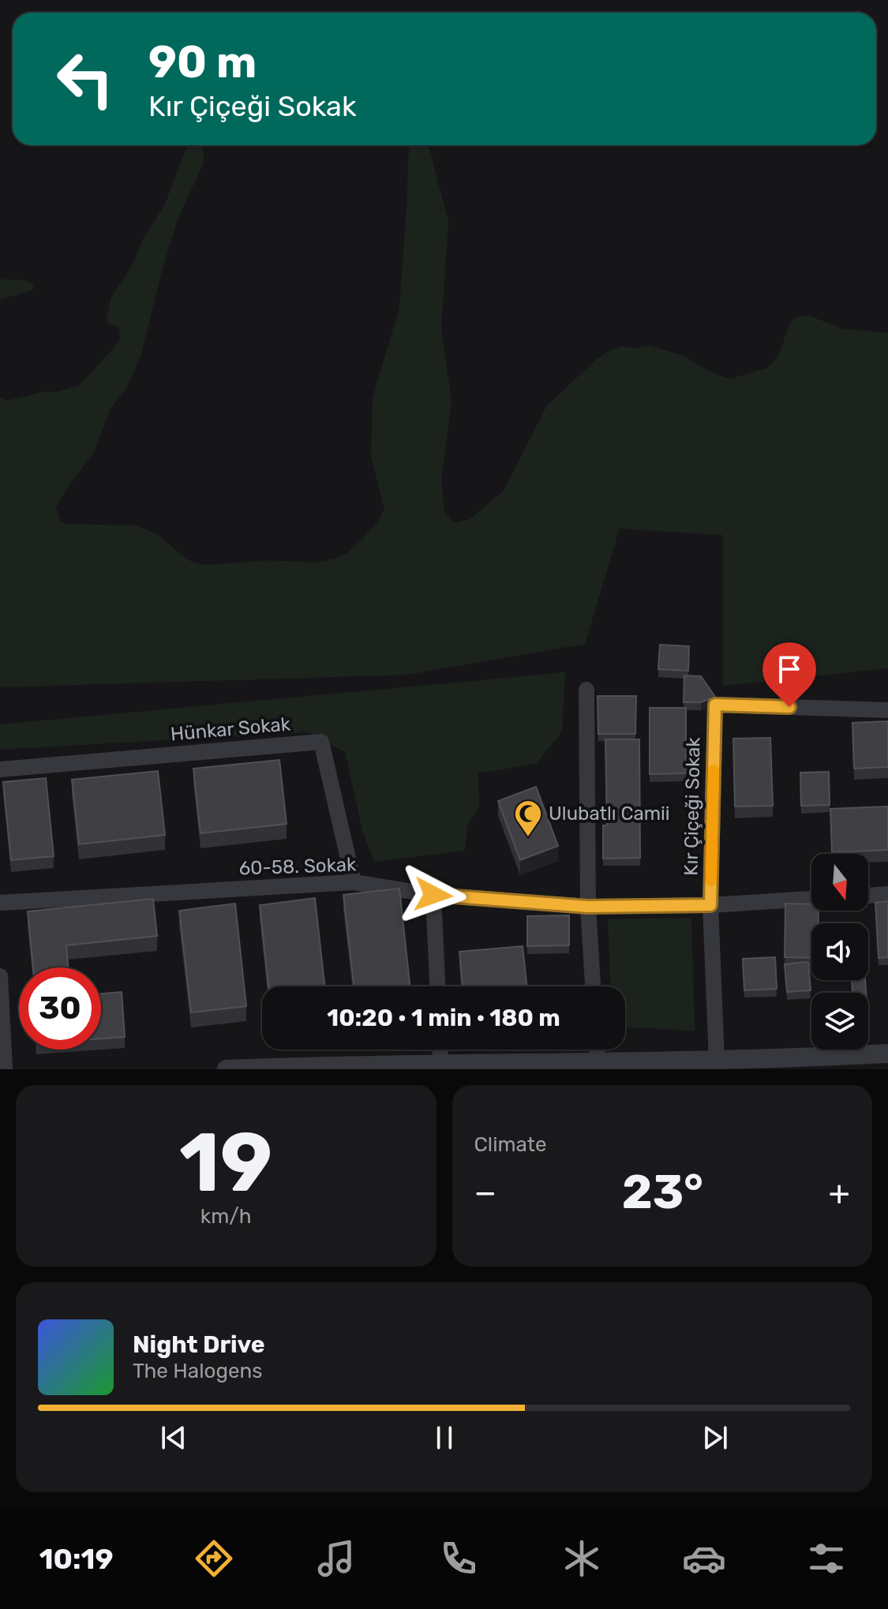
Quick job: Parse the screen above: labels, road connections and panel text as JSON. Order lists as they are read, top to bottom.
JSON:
{
  "streets": {
    "street": ["Hünkar Sokak", "Kır Çiçeği Sokak", "60-58. Sokak"]
  },
  "crossings": [
    ["Hünkar Sokak", "60-58. Sokak"],
    ["Kır Çiçeği Sokak", "60-58. Sokak"]
  ],
  "places": {
    "mosque": ["Ulubatlı Camii"]
  },
  "north": "bottom",
  "page": {
    "turn": ["90 m", "Kır Çiçeği Sokak"],
    "limit": "30",
    "trip": "10:20 · 1 min · 180 m",
    "tile": [
      ["19", "km/h"],
      "Climate"
    ],
    "heat": ["−", "23°", "+"],
    "song": ["Night Drive", "The Halogens"],
    "tabs": "10:19"
  }
}
